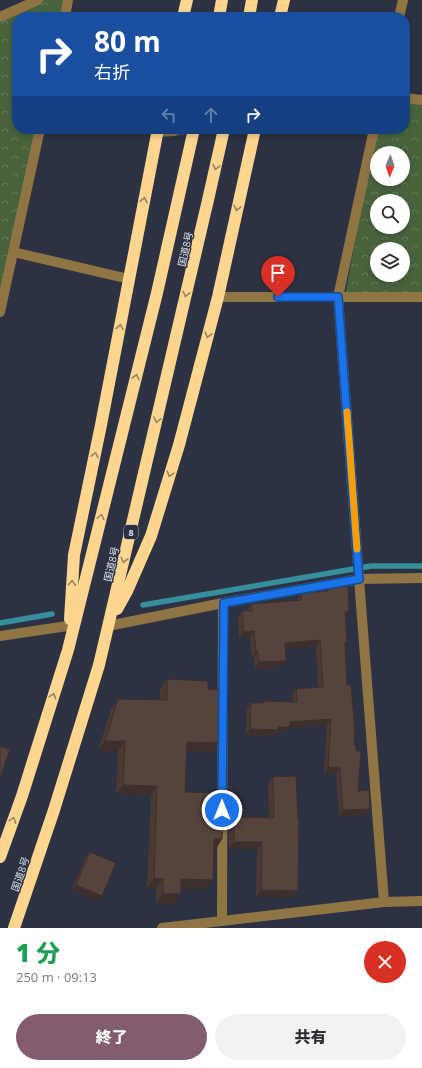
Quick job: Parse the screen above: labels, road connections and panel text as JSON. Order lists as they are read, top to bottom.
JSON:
{
  "streets": {
    "highway": ["国道8号", "8"]
  },
  "crossings": [
    ["国道8号", "8"]
  ],
  "north": "bottom",
  "page": {
    "turn": ["80 m", "右折"],
    "heading": ["1 分", "250 m · 09:13"],
    "buttons": ["終了", "共有"]
  }
}
